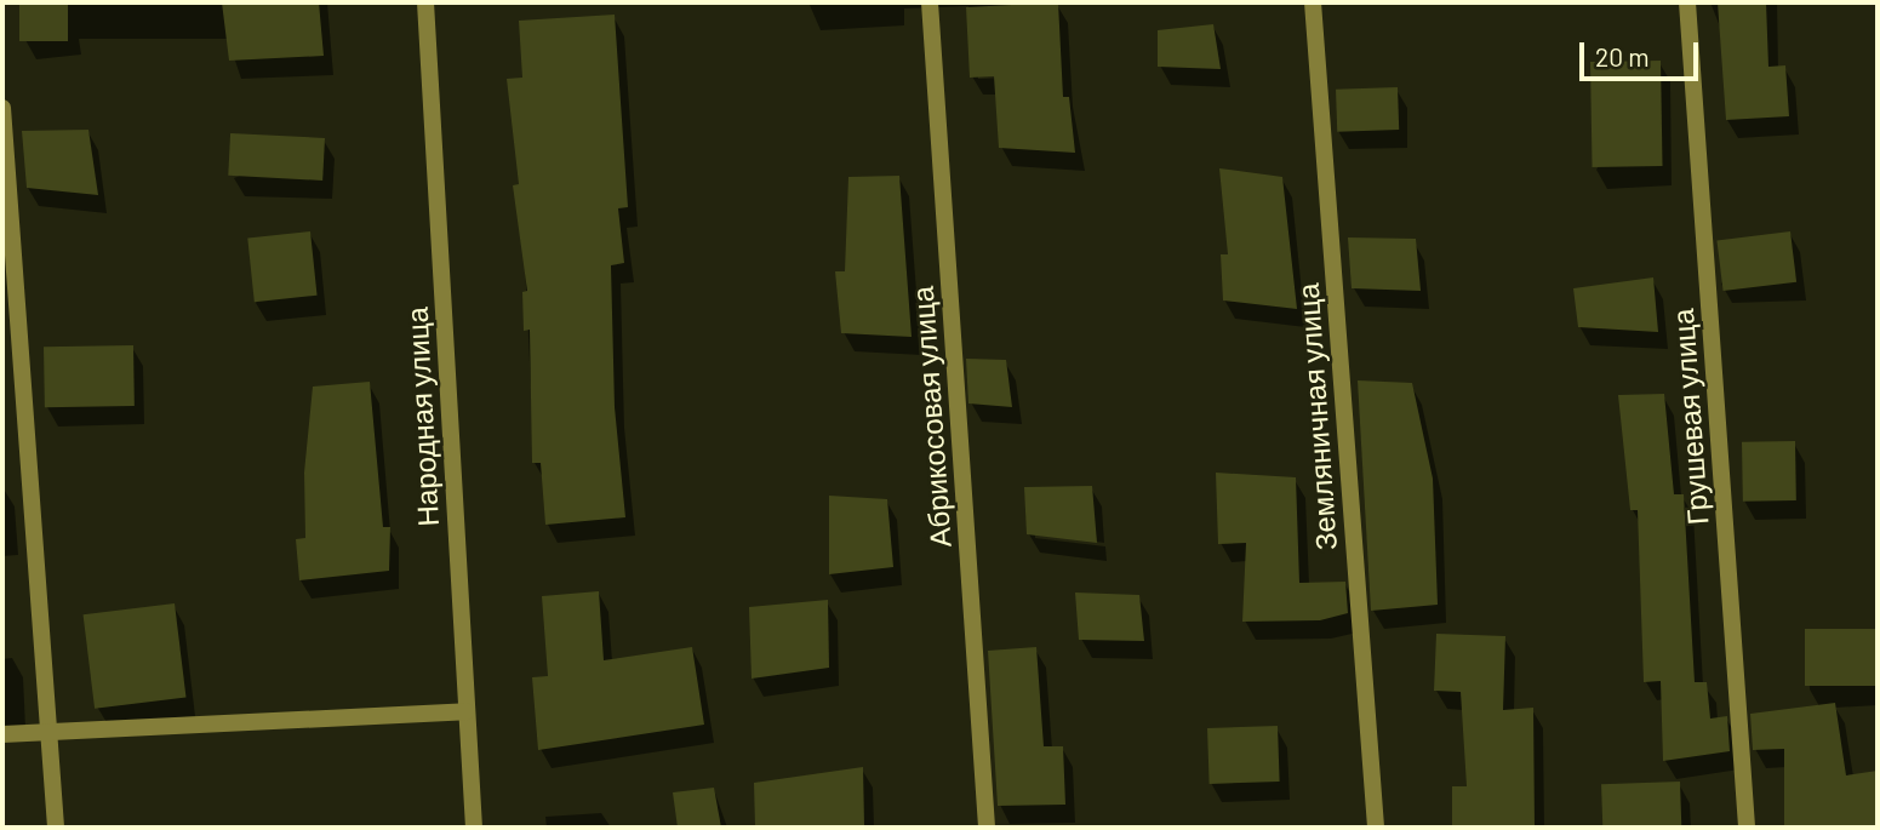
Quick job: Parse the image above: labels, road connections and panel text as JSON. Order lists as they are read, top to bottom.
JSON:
{
  "streets": {
    "street": [
      "Народная улица",
      "Абрикосовая улица",
      "Земляничная улица",
      "Грушевая улица"
    ]
  },
  "scale_bar": "20 m"
}
